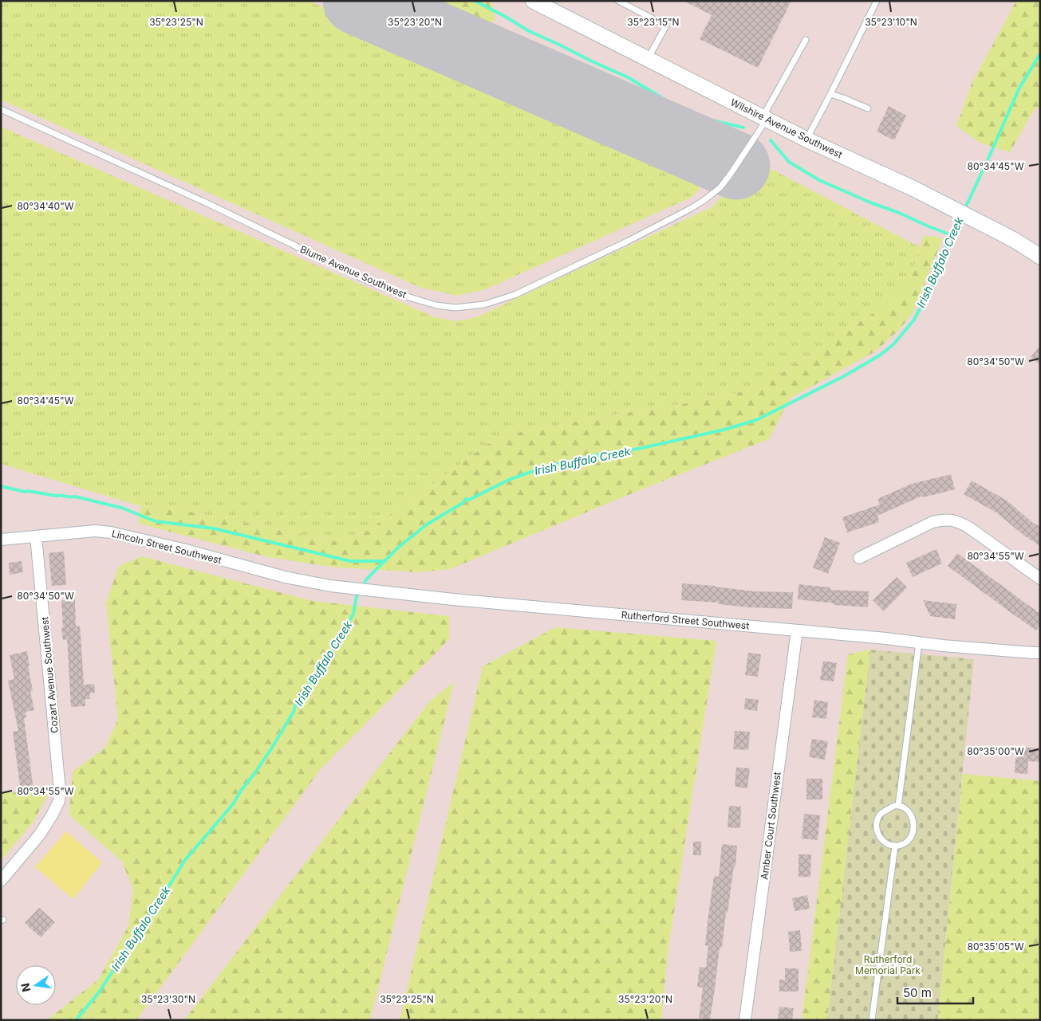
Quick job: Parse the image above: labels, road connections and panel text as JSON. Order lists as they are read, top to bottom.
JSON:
{
  "streets": {
    "street": [
      "Wilshire Avenue Southwest",
      "Lincoln Street Southwest",
      "Rutherford Street Southwest",
      "Cozart Avenue Southwest",
      "Amber Court Southwest"
    ],
    "lane": ["Blume Avenue Southwest"]
  },
  "crossings": [
    ["Wilshire Avenue Southwest", "Blume Avenue Southwest"],
    ["Lincoln Street Southwest", "Rutherford Street Southwest"],
    ["Lincoln Street Southwest", "Cozart Avenue Southwest"],
    ["Rutherford Street Southwest", "Amber Court Southwest"]
  ],
  "water": ["Irish Buffalo Creek"],
  "parks": ["Rutherford Memorial Park"],
  "scale_bar": "50 m",
  "north": "left",
  "coordinates": [
    "35°23'25\"N",
    "35°23'20\"N",
    "35°23'15\"N",
    "35°23'10\"N",
    "80°34'45\"W",
    "80°34'40\"W",
    "80°34'50\"W",
    "80°34'55\"W",
    "80°35'00\"W",
    "80°35'05\"W",
    "35°23'30\"N"
  ]
}
